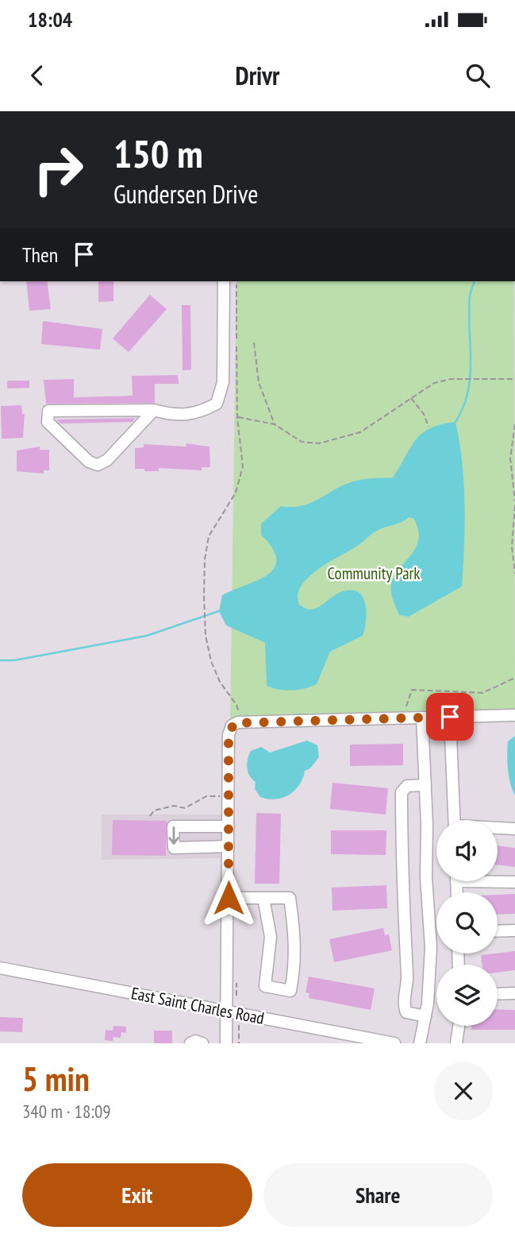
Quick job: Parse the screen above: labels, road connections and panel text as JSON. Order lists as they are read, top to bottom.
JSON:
{
  "streets": {
    "street": ["East Saint Charles Road"]
  },
  "parks": ["Community Park"],
  "page": {
    "status": "18:04",
    "header": "Drivr",
    "turn": ["150 m", "Gundersen Drive"],
    "then": "Then",
    "heading": ["5 min", "340 m · 18:09"],
    "buttons": ["Exit", "Share"]
  }
}
